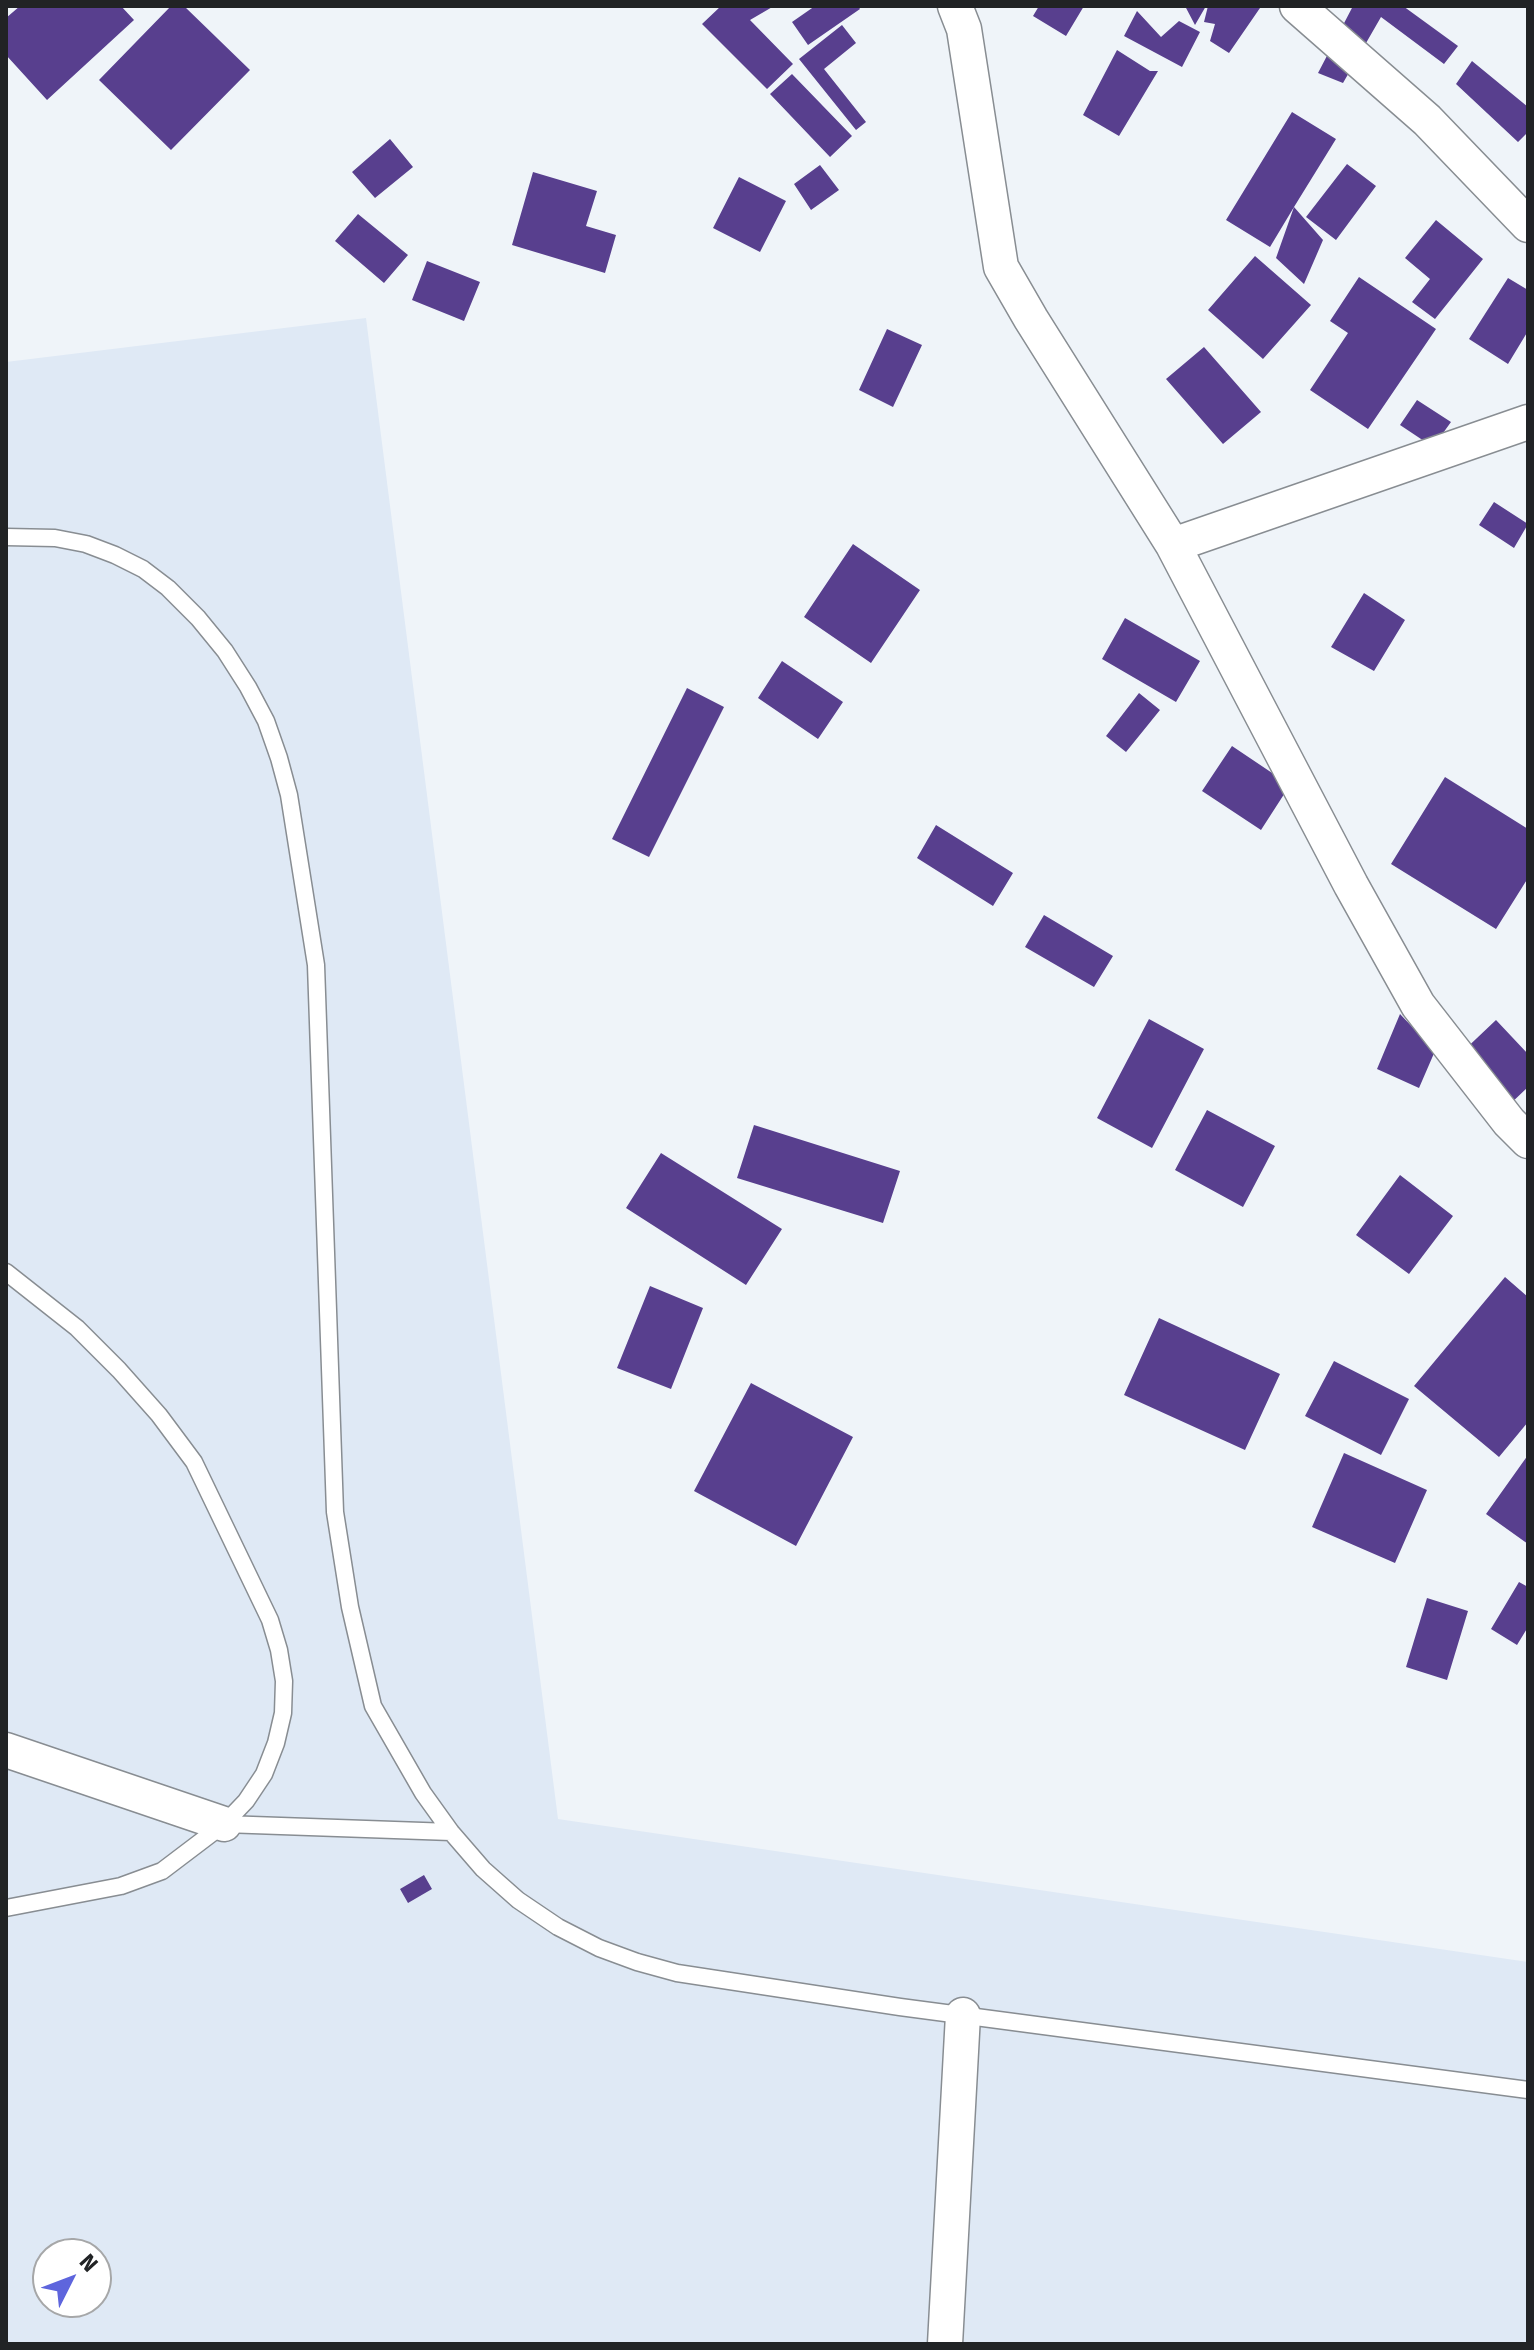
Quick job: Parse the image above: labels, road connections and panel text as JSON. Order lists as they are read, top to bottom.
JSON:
{
  "north": "top right"
}
